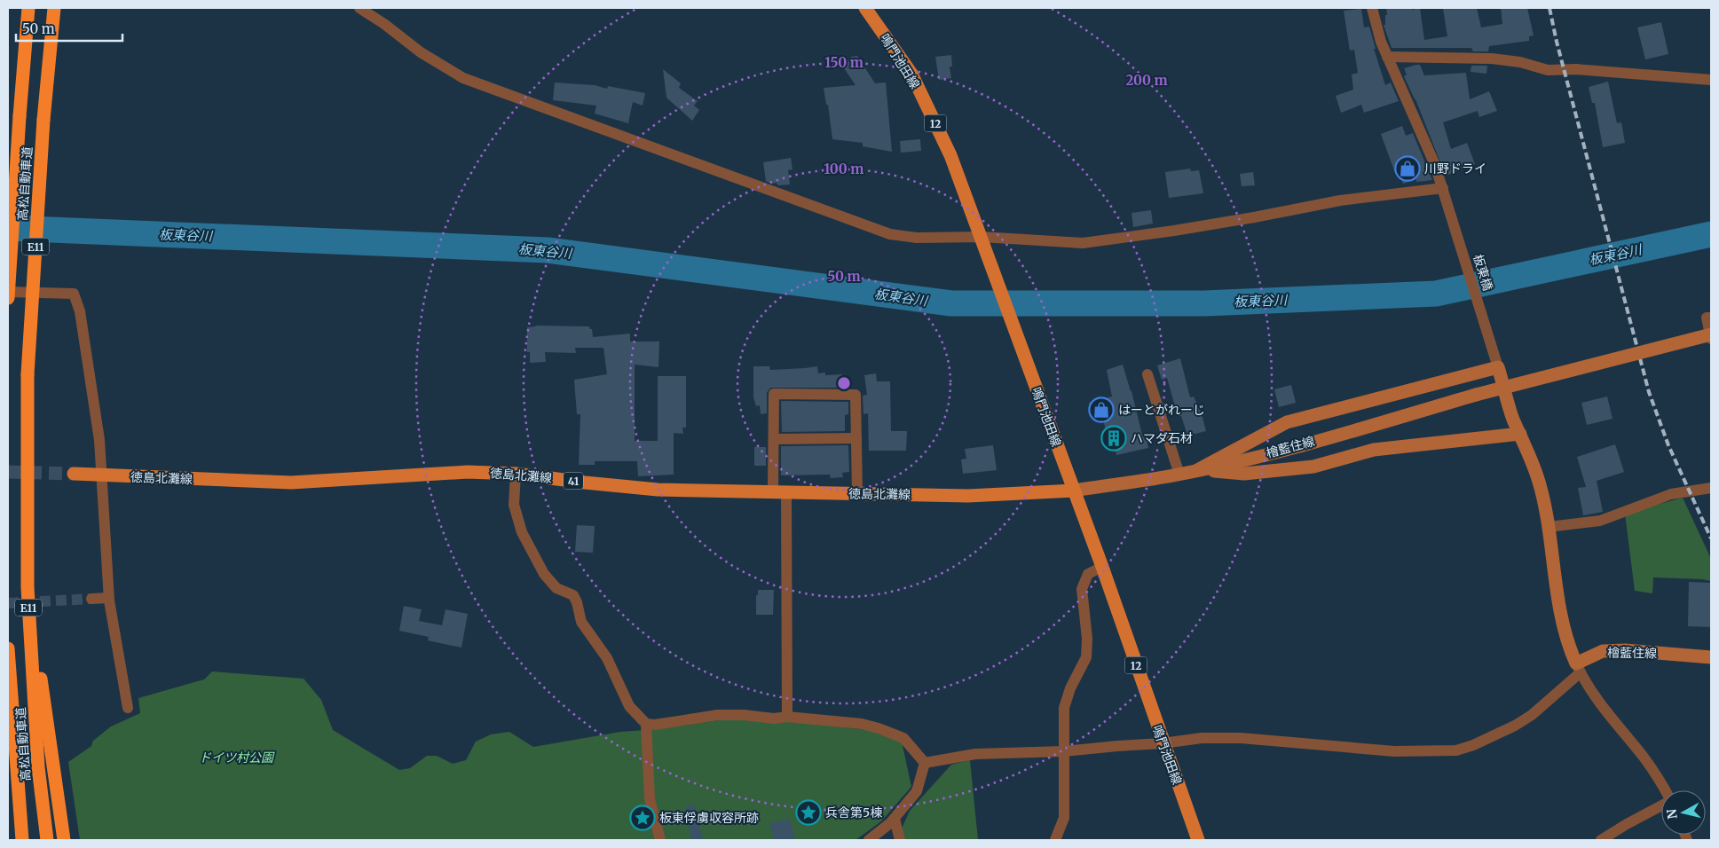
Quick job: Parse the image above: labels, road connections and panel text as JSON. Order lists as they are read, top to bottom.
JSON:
{
  "streets": {
    "highway": ["高松自動車道", "E11"],
    "main road": [
      "鳴門池田線",
      "12",
      "檜藍住線",
      "徳島北灘線",
      "41"
    ],
    "street": ["板東橋"]
  },
  "crossings": [
    ["鳴門池田線", "檜藍住線"],
    ["鳴門池田線", "徳島北灘線"],
    ["檜藍住線", "徳島北灘線"]
  ],
  "water": ["板東谷川"],
  "parks": ["ドイツ村公園"],
  "places": {
    "shop": ["川野ドライ", "はーとがれーじ"],
    "building": ["ハマダ石材"],
    "place": ["兵舎第5棟", "板東俘虜収容所跡"]
  },
  "scale_bar": "50 m",
  "north": "left",
  "rings": [
    "150 m",
    "200 m",
    "100 m",
    "50 m"
  ]
}
